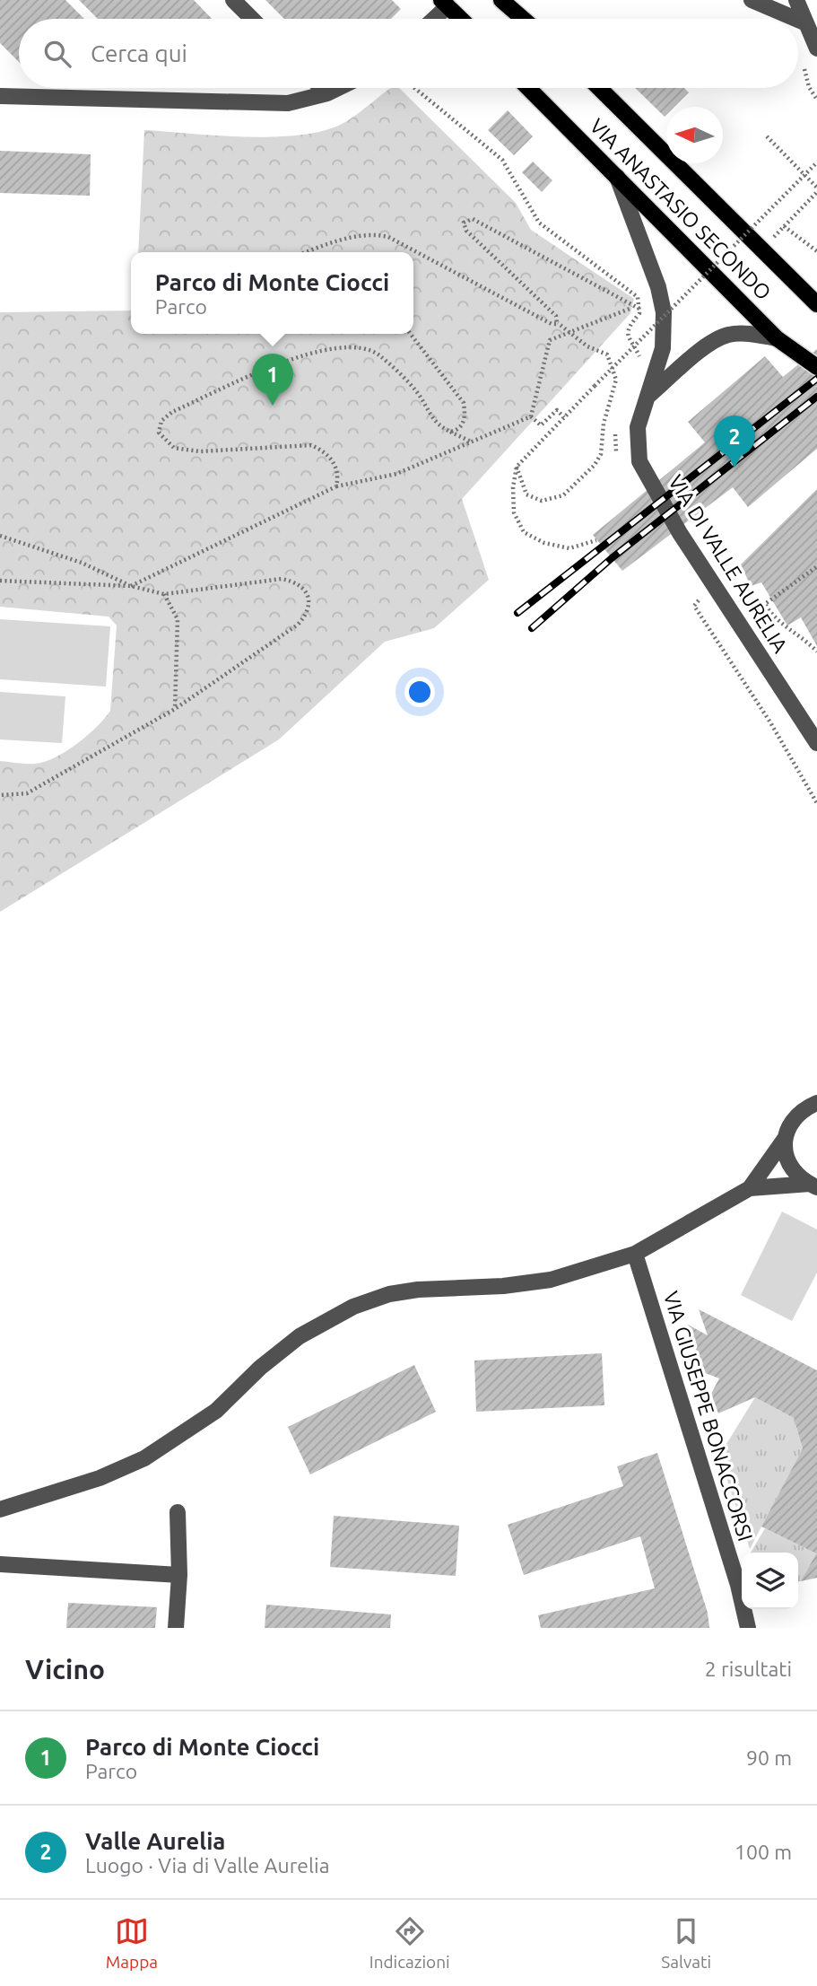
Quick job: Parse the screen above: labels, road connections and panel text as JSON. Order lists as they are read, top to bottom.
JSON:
{
  "streets": {
    "main road": ["VIA ANASTASIO SECONDO"],
    "street": ["VIA DI VALLE AURELIA", "VIA GIUSEPPE BONACCORSI"]
  },
  "crossings": [
    ["VIA ANASTASIO SECONDO", "VIA DI VALLE AURELIA"]
  ],
  "north": "left",
  "page": {
    "search": "Cerca qui",
    "popup": ["Parco di Monte Ciocci", "Parco"],
    "pins": ["1", "2"],
    "heading": ["Vicino", "2 risultati"],
    "list": [
      {
        "mark": "1",
        "name": "Parco di Monte Ciocci",
        "note": "Parco",
        "value": "90 m"
      },
      {
        "mark": "2",
        "name": "Valle Aurelia",
        "note": "Luogo · Via di Valle Aurelia",
        "value": "100 m"
      }
    ],
    "nav": ["Mappa", "Indicazioni", "Salvati"]
  }
}
